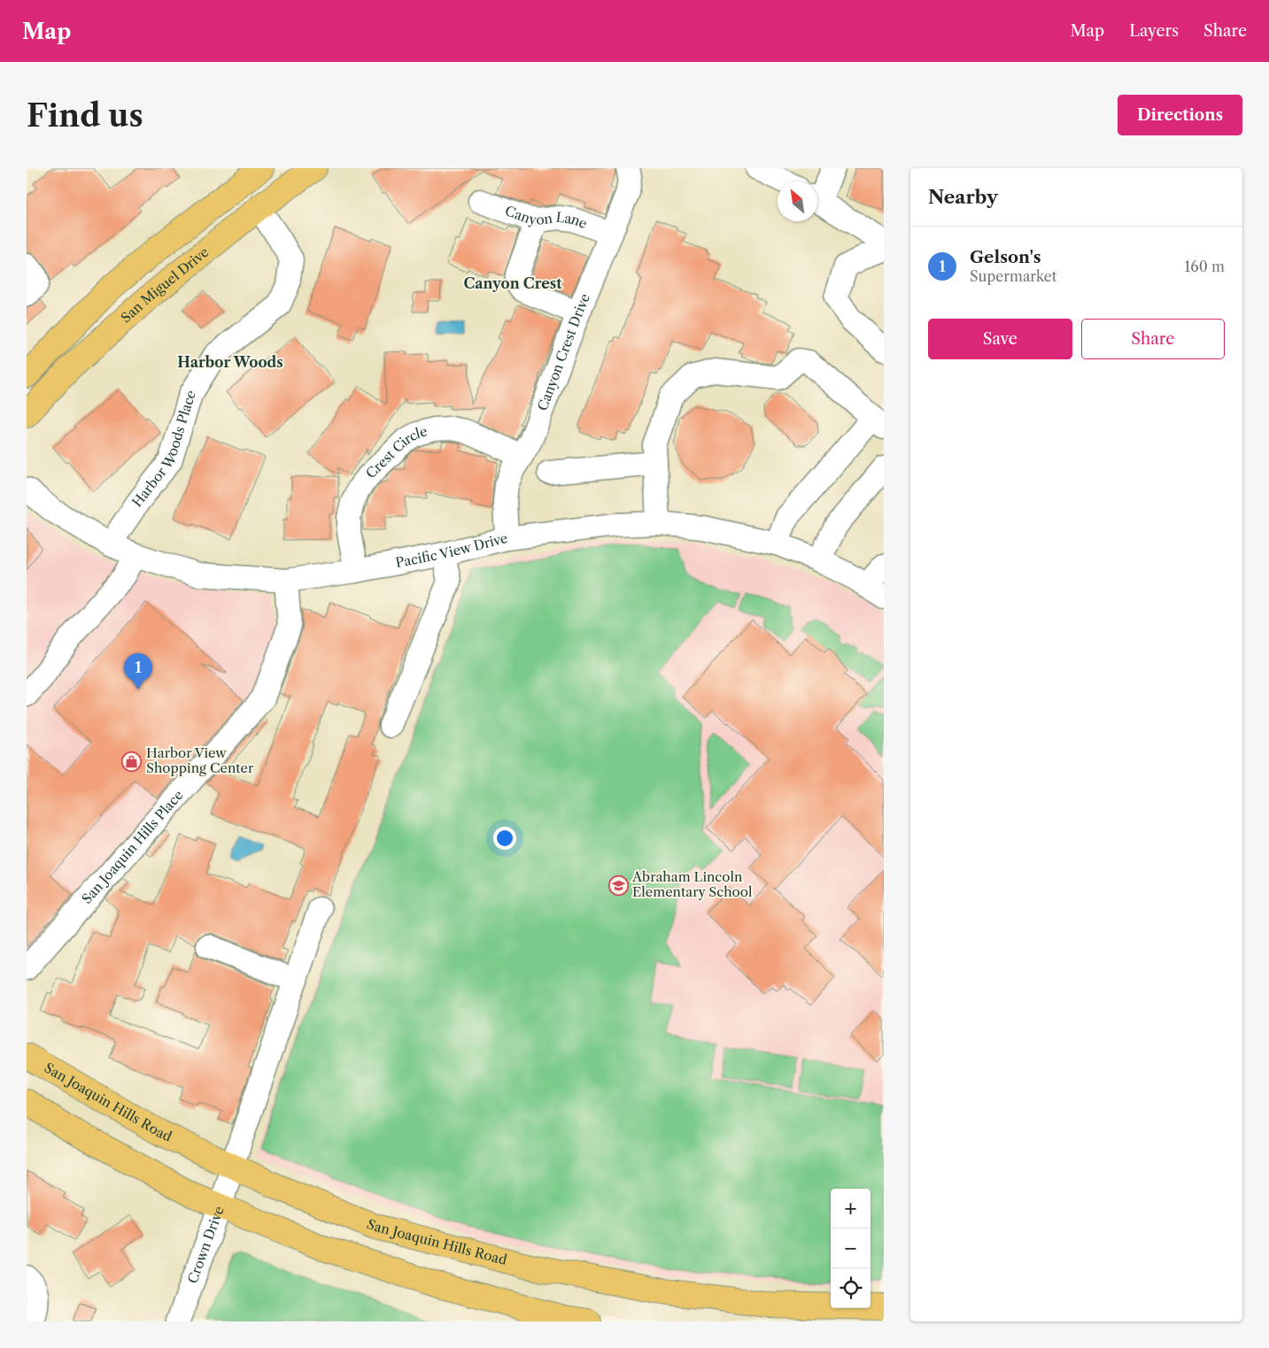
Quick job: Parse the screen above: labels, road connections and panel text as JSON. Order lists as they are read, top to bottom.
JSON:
{
  "streets": {
    "main road": ["San Miguel Drive", "San Joaquin Hills Road"],
    "street": [
      "Canyon Lane",
      "Canyon Crest Drive",
      "Harbor Woods Place",
      "Crest Circle",
      "Pacific View Drive",
      "San Joaquin Hills Place",
      "Crown Drive"
    ]
  },
  "crossings": [
    ["Canyon Lane", "Canyon Crest Drive"],
    ["San Miguel Drive", "Harbor Woods Place"],
    ["Canyon Crest Drive", "Crest Circle"],
    ["Canyon Crest Drive", "Pacific View Drive"],
    ["Harbor Woods Place", "Pacific View Drive"],
    ["Crest Circle", "Pacific View Drive"],
    ["Pacific View Drive", "San Joaquin Hills Place"],
    ["San Joaquin Hills Road", "Crown Drive"]
  ],
  "districts": ["Canyon Crest", "Harbor Woods"],
  "places": {
    "shop": ["Harbor View Shopping Center"],
    "school or university": ["Abraham Lincoln Elementary School"]
  },
  "north": "top left",
  "page": {
    "header": "Map",
    "nav": ["Map", "Layers", "Share"],
    "buttons": [
      "Directions",
      ["Save", "Share"]
    ],
    "title": "Find us",
    "heading": "Nearby",
    "list": [
      {
        "mark": "1",
        "name": "Gelson's",
        "note": "Supermarket",
        "value": "160 m"
      }
    ],
    "pins": "1",
    "map_buttons": ["+", "−"]
  }
}
